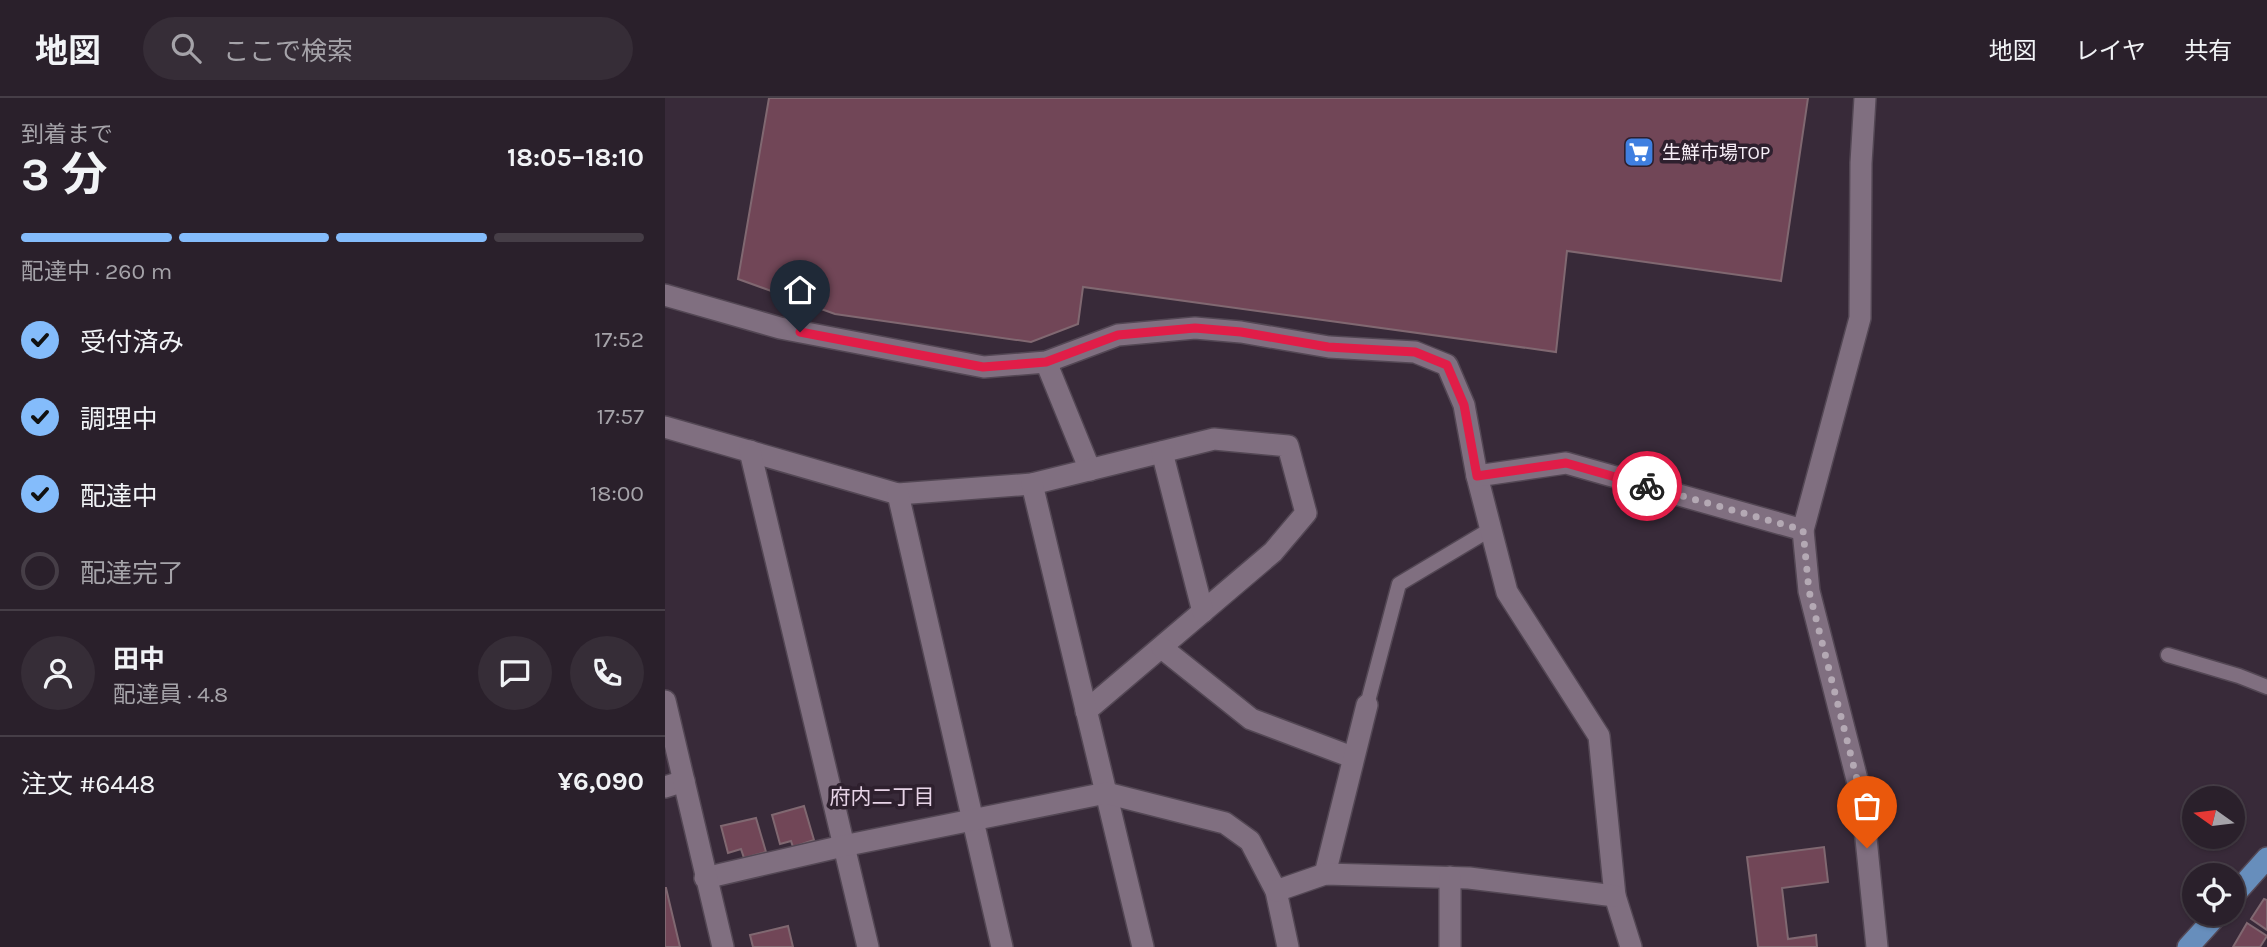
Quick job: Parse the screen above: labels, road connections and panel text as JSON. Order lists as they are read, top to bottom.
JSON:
{
  "districts": ["府内二丁目"],
  "places": {
    "supermarket": ["生鮮市場TOP"]
  },
  "north": "left",
  "page": {
    "header": "地図",
    "search": "ここで検索",
    "nav": ["地図", "レイヤ", "共有"],
    "heading": ["3 分", "到着まで", "18:05–18:10"],
    "panel": [
      "田中",
      "配達員 · 4.8",
      "注文 #6448",
      "¥6,090"
    ],
    "bar": "配達中 · 260 m",
    "list": [
      ["受付済み", "17:52"],
      ["調理中", "17:57"],
      ["配達中", "18:00"],
      "配達完了"
    ]
  }
}
